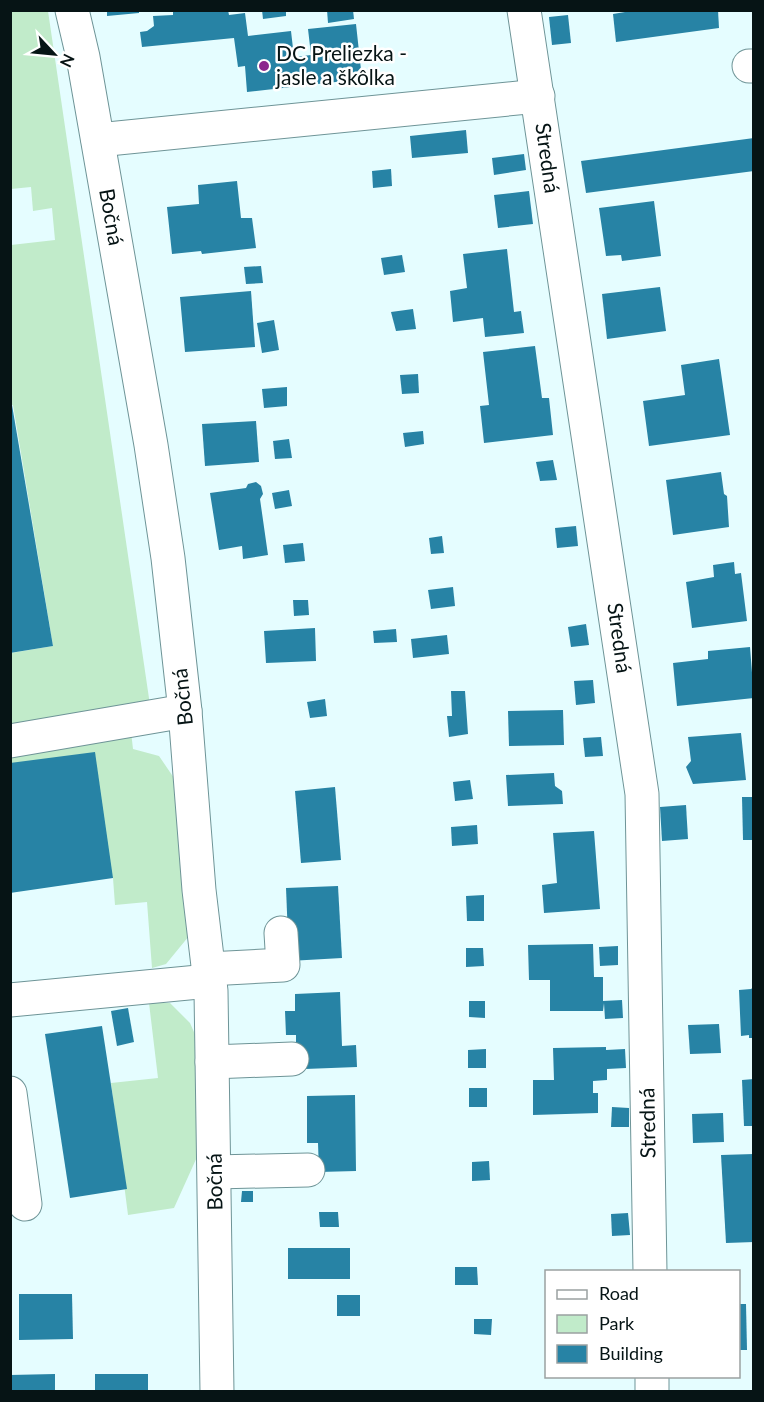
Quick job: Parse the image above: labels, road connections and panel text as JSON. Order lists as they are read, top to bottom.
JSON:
{
  "streets": {
    "street": ["Stredná", "Bočná"]
  },
  "places": ["DC Preliezka - jasle a škôlka"],
  "legend": ["Road", "Park", "Building"],
  "north": "bottom right"
}
